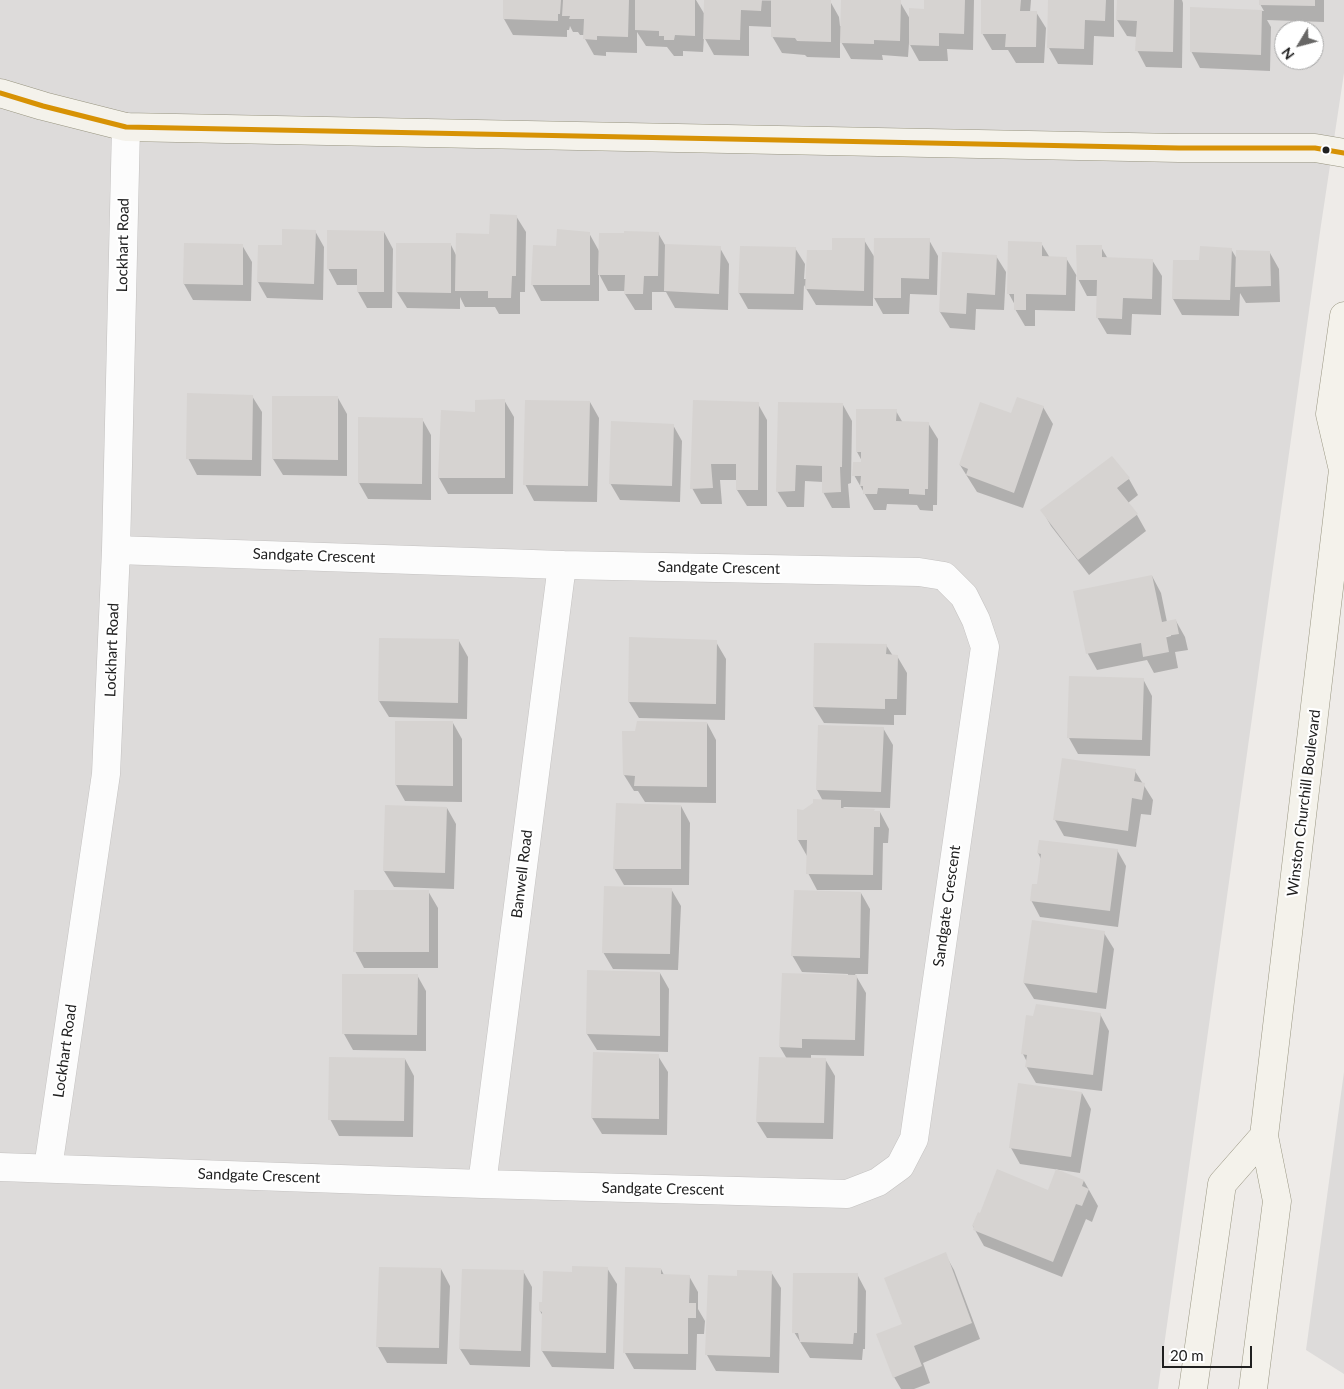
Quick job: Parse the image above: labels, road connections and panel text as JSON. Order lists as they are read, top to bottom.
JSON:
{
  "streets": {
    "main road": ["Winston Churchill Boulevard"],
    "street": ["Lockhart Road", "Sandgate Crescent", "Banwell Road"]
  },
  "crossings": [
    ["Lockhart Road", "Sandgate Crescent"],
    ["Sandgate Crescent", "Banwell Road"]
  ],
  "scale_bar": "20 m",
  "north": "bottom left"
}
